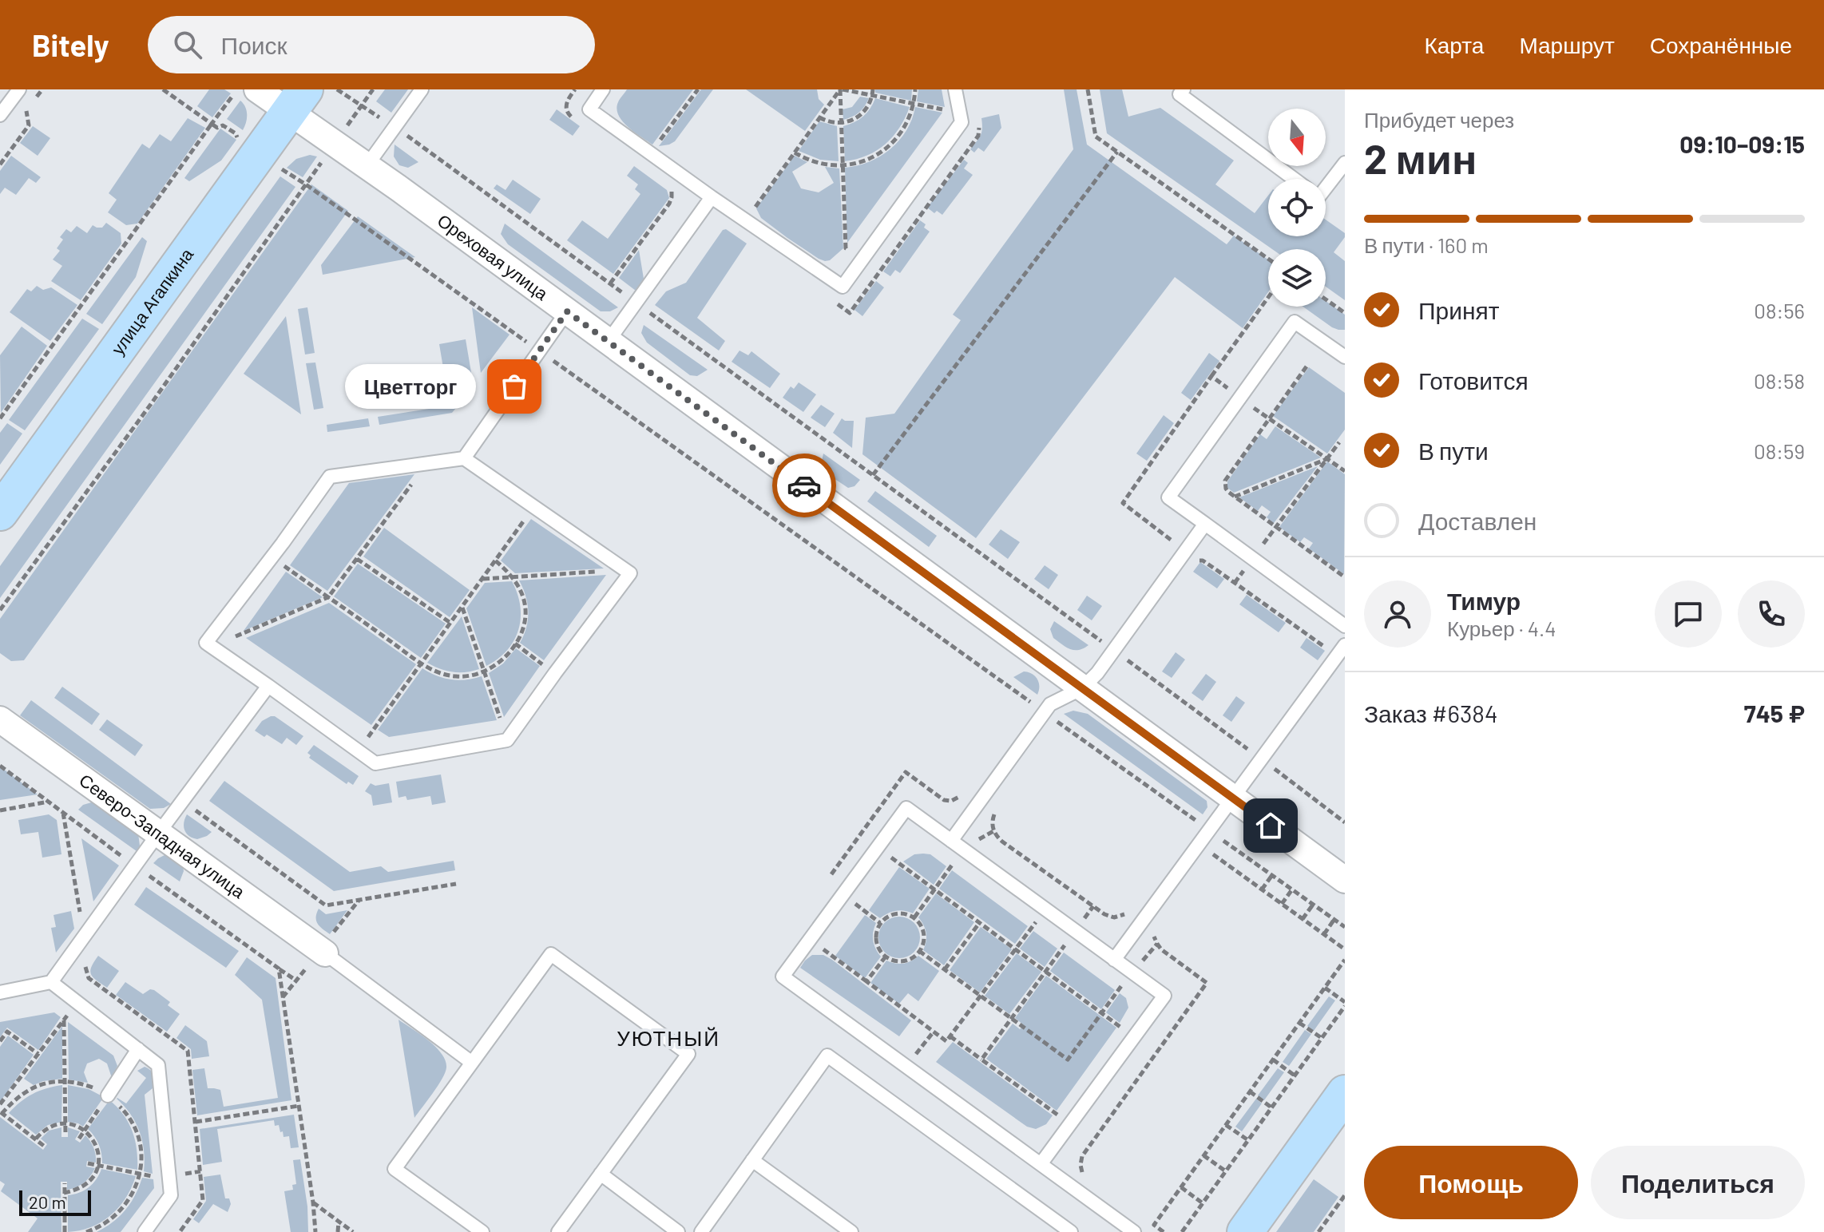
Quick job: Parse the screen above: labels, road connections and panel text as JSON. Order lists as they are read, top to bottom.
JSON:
{
  "streets": {
    "main road": ["улица Агапкина"],
    "street": ["Ореховая улица", "Северо-Западная улица"]
  },
  "crossings": [
    ["Ореховая улица", "улица Агапкина"]
  ],
  "districts": ["УЮТНЫЙ"],
  "places": ["Цветторг"],
  "scale_bar": "20 m",
  "north": "bottom",
  "page": {
    "header": "Bitely",
    "search": "Поиск",
    "nav": ["Карта", "Маршрут", "Сохранённые"],
    "heading": ["2 мин", "Прибудет через", "09:10–09:15"],
    "panel": [
      "Тимур",
      "Курьер · 4.4",
      "Заказ #6384",
      "745 ₽"
    ],
    "bar": "В пути · 160 m",
    "list": [
      ["Принят", "08:56"],
      ["Готовится", "08:58"],
      ["В пути", "08:59"],
      "Доставлен"
    ],
    "bubble": "Цветторг",
    "buttons": ["Помощь", "Поделиться"],
    "scale": "20 m"
  }
}
